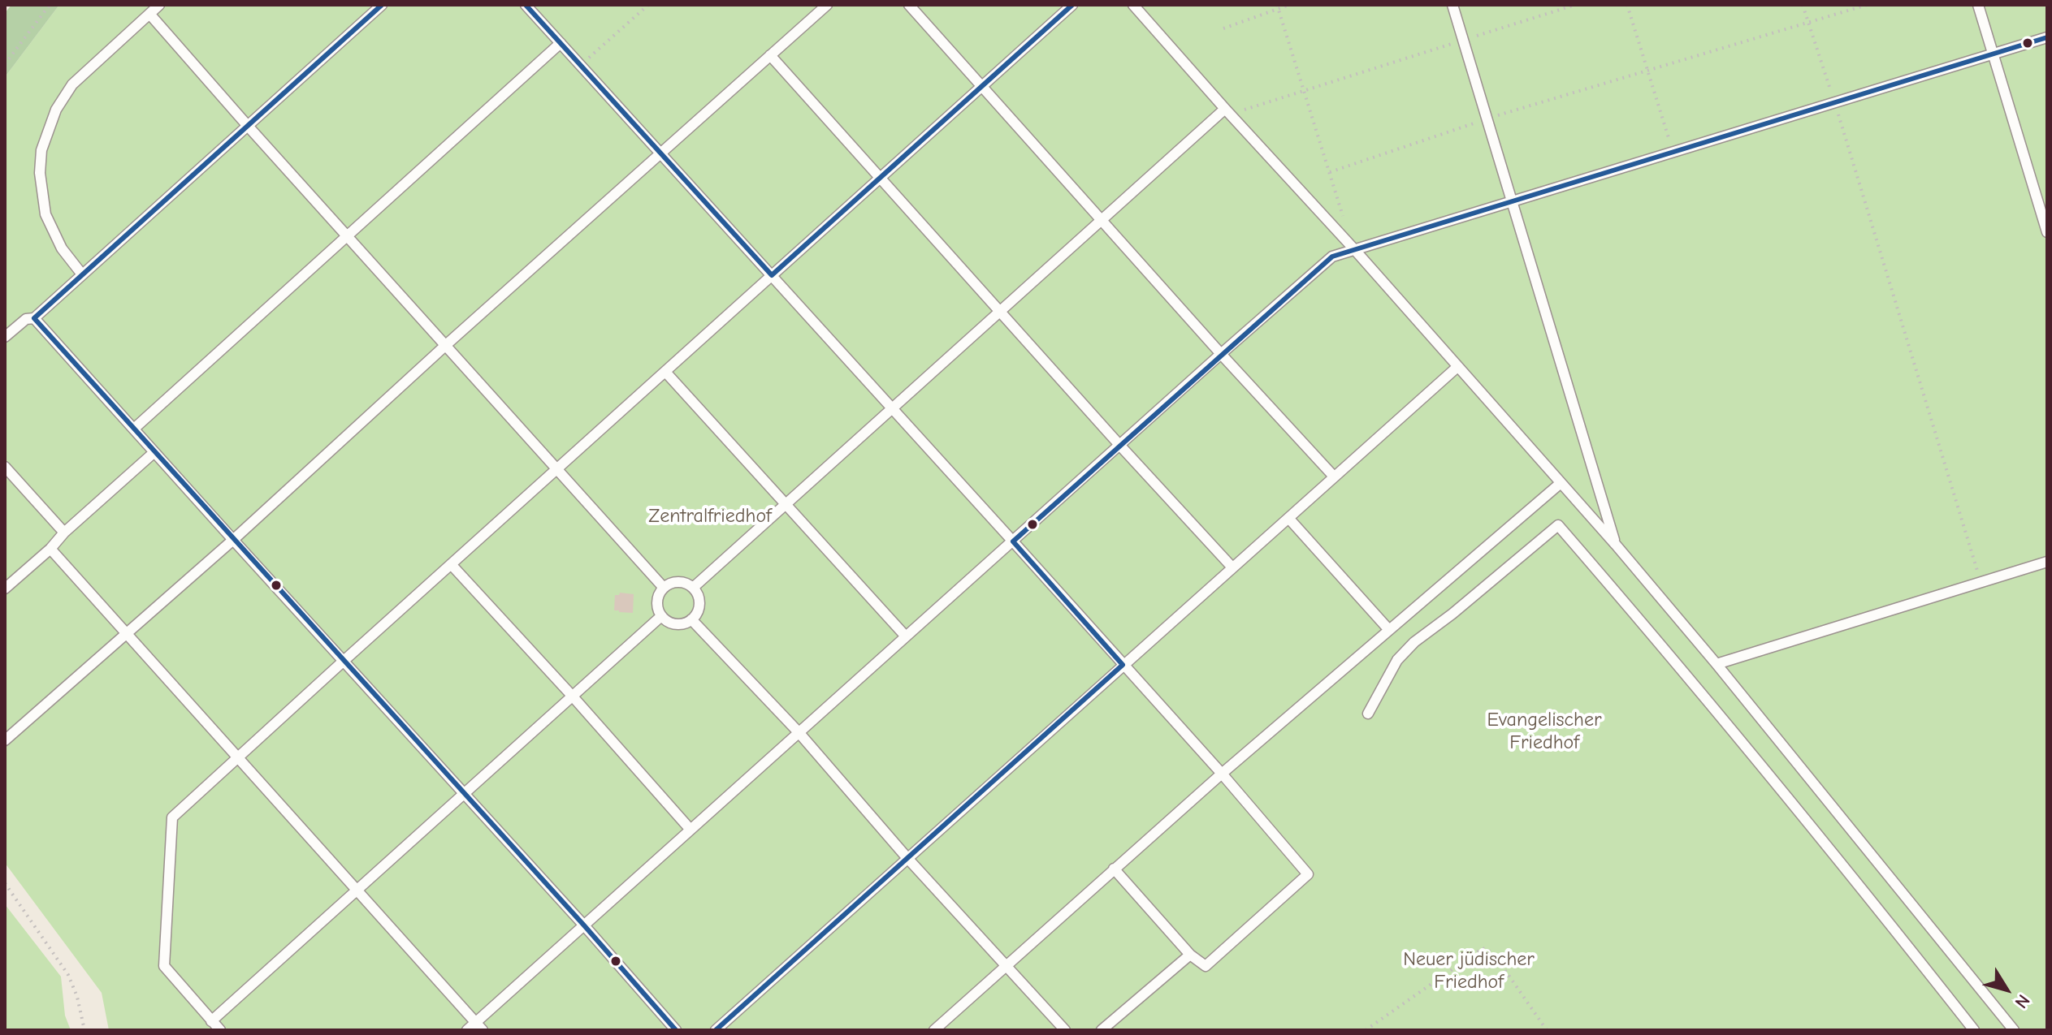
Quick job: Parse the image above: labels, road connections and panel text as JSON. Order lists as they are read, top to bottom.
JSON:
{
  "parks": ["Zentralfriedhof", "Evangelischer Friedhof", "Neuer jüdischer Friedhof"],
  "north": "bottom right"
}
